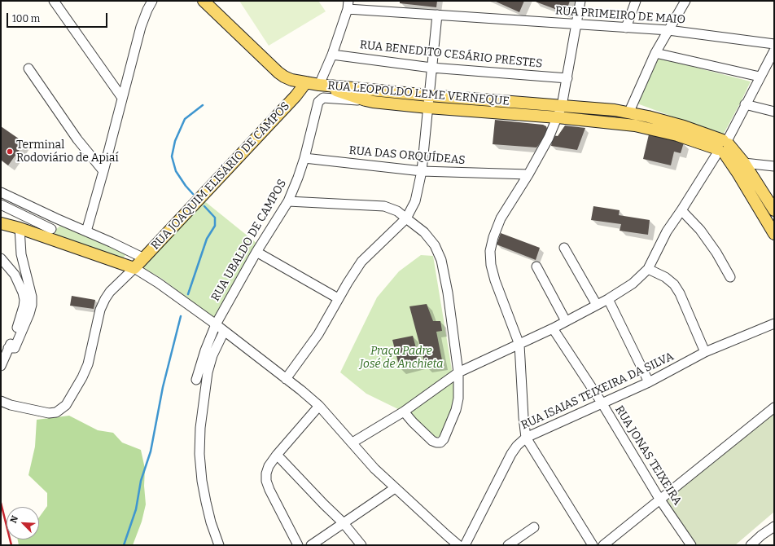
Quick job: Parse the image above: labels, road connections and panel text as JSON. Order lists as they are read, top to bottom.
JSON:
{
  "streets": {
    "main road": ["RUA LEOPOLDO LEME VERNEQUE", "RUA JOAQUIM ELISÁRIO DE CAMPOS"],
    "street": [
      "RUA PRIMEIRO DE MAIO",
      "RUA BENEDITO CESÁRIO PRESTES",
      "RUA DAS ORQUÍDEAS",
      "RUA UBALDO DE CAMPOS",
      "RUA ISAIAS TEIXEIRA DA SILVA",
      "RUA JONAS TEIXEIRA"
    ]
  },
  "crossings": [
    ["RUA LEOPOLDO LEME VERNEQUE", "RUA UBALDO DE CAMPOS"],
    ["RUA DAS ORQUÍDEAS", "RUA UBALDO DE CAMPOS"],
    ["RUA ISAIAS TEIXEIRA DA SILVA", "RUA JONAS TEIXEIRA"]
  ],
  "parks": ["Praça Padre José de Anchieta"],
  "places": ["Terminal Rodoviário de Apiaí"],
  "scale_bar": "100 m",
  "north": "top left"
}
